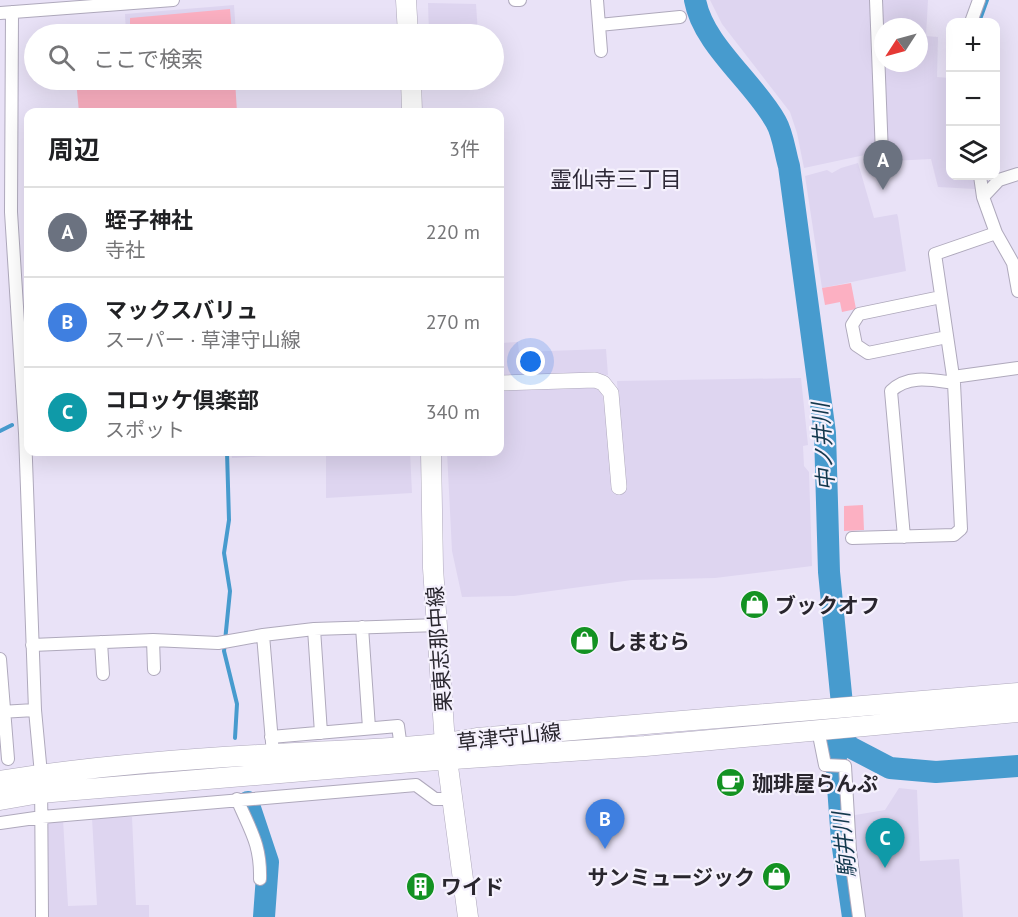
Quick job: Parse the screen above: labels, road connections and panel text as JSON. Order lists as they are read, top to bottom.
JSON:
{
  "streets": {
    "main road": ["栗東志那中線", "草津守山線"]
  },
  "crossings": [
    ["栗東志那中線", "草津守山線"]
  ],
  "districts": ["霊仙寺三丁目"],
  "water": ["中ノ井川", "駒井川"],
  "places": {
    "shop": ["ブックオフ", "しまむら", "サンミュージック"],
    "cafe": ["珈琲屋らんぷ"],
    "building": ["ワイド"]
  },
  "north": "bottom left",
  "page": {
    "map_buttons": ["+", "−"],
    "search": "ここで検索",
    "heading": ["周辺", "3件"],
    "pins": ["A", "B", "C"],
    "list": [
      {
        "mark": "A",
        "name": "蛭子神社",
        "note": "寺社",
        "value": "220 m"
      },
      {
        "mark": "B",
        "name": "マックスバリュ",
        "note": "スーパー · 草津守山線",
        "value": "270 m"
      },
      {
        "mark": "C",
        "name": "コロッケ倶楽部",
        "note": "スポット",
        "value": "340 m"
      }
    ]
  }
}
